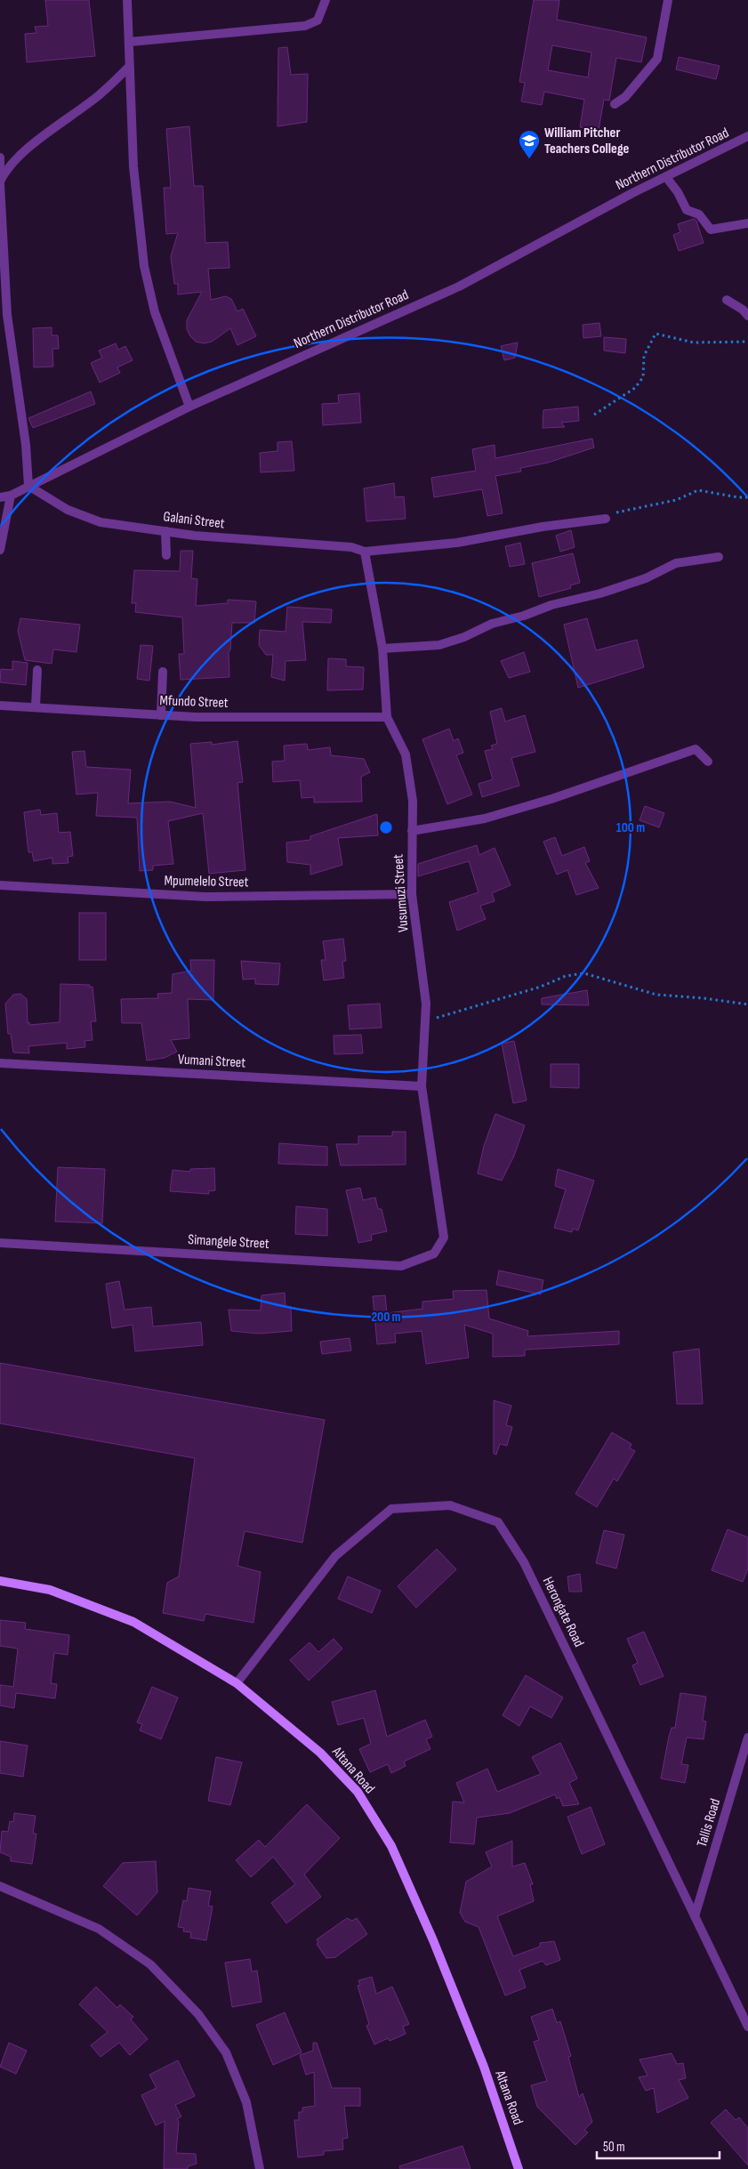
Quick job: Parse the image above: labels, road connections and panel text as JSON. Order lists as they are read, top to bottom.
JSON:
{
  "streets": {
    "main road": ["Altana Road"],
    "street": [
      "Northern Distributor Road",
      "Galani Street",
      "Mfundo Street",
      "Mpumelelo Street",
      "Vusumuzi Street",
      "Vumani Street",
      "Simangele Street",
      "Herongate Road",
      "Tallis Road"
    ]
  },
  "crossings": [
    ["Northern Distributor Road", "Galani Street"],
    ["Galani Street", "Vusumuzi Street"],
    ["Mfundo Street", "Vusumuzi Street"],
    ["Mpumelelo Street", "Vusumuzi Street"],
    ["Vusumuzi Street", "Vumani Street"],
    ["Vusumuzi Street", "Simangele Street"],
    ["Herongate Road", "Altana Road"],
    ["Herongate Road", "Tallis Road"]
  ],
  "places": {
    "school or university": ["William Pitcher Teachers College"]
  },
  "scale_bar": "50 m",
  "rings": ["100 m", "200 m"]
}
